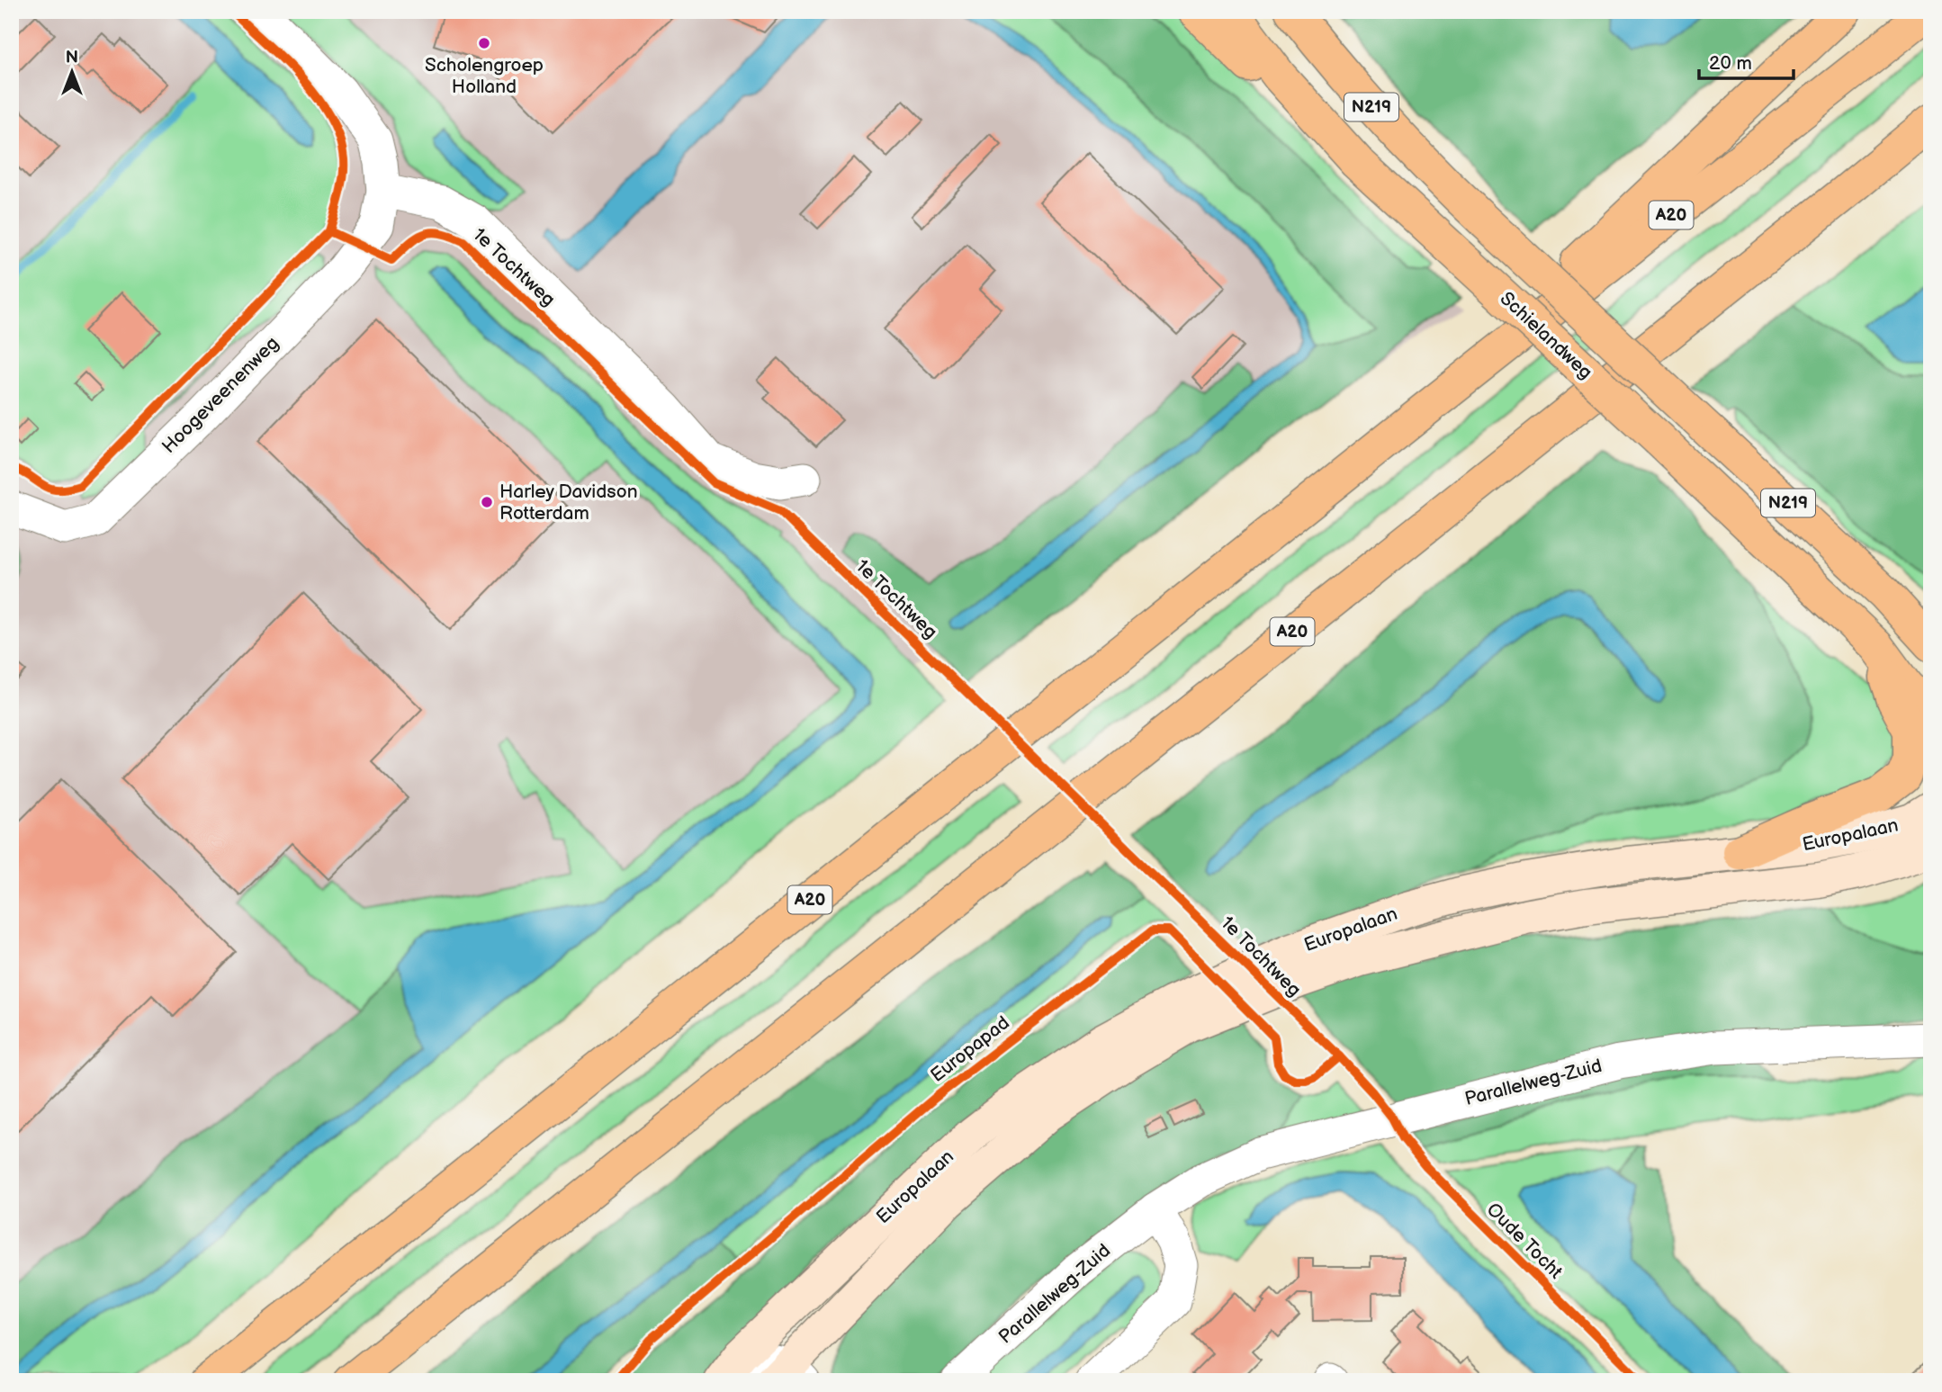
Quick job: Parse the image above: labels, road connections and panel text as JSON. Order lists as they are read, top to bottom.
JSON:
{
  "streets": {
    "main road": [
      "N219",
      "A20",
      "Schielandweg",
      "Europalaan"
    ],
    "street": ["1e Tochtweg", "Hoogeveenenweg", "Parallelweg-Zuid"],
    "cycle path": ["Europapad", "Oude Tocht"]
  },
  "crossings": [
    ["N219", "Schielandweg"],
    ["1e Tochtweg", "Hoogeveenenweg"]
  ],
  "places": ["Scholengroep Holland", "Harley Davidson Rotterdam"],
  "scale_bar": "20 m",
  "north": "top"
}
